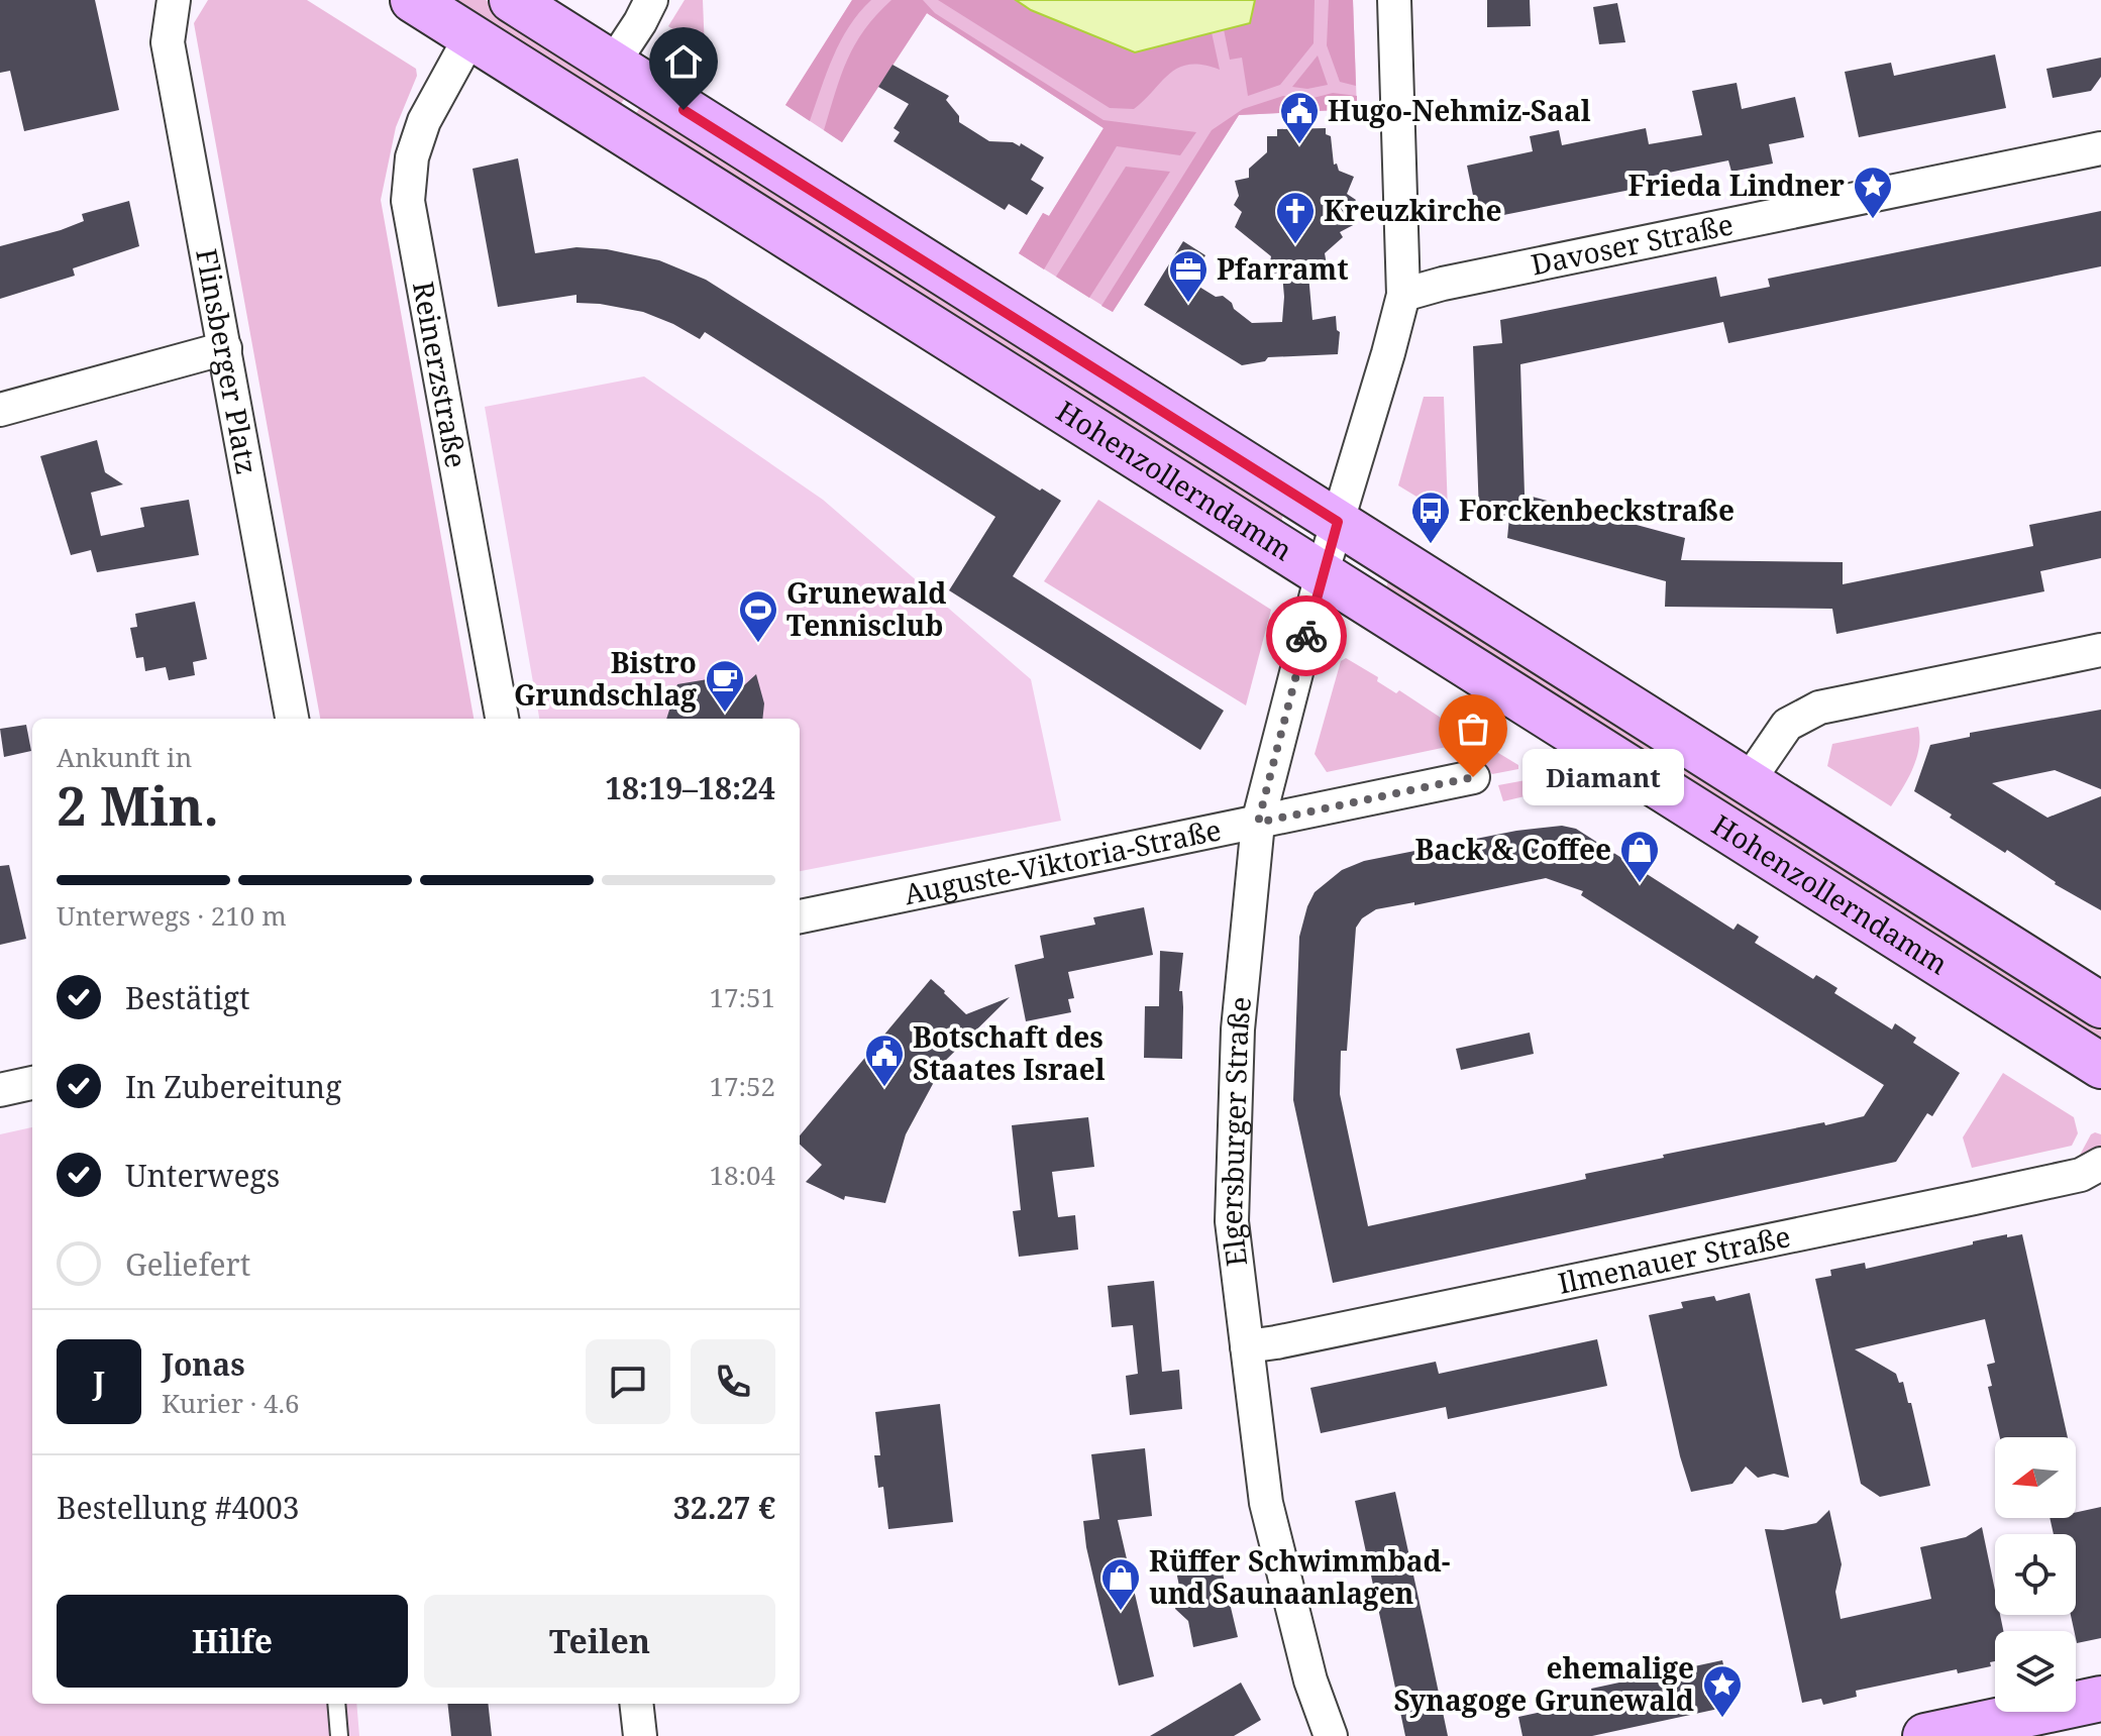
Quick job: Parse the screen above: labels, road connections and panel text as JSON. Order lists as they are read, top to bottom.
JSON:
{
  "streets": {
    "main road": ["Hohenzollerndamm"],
    "street": [
      "Davoser Straße",
      "Flinsberger Platz",
      "Reinerzstraße",
      "Auguste-Viktoria-Straße",
      "Elgersburger Straße",
      "Ilmenauer Straße"
    ]
  },
  "crossings": [
    ["Reinerzstraße", "Hohenzollerndamm"],
    ["Hohenzollerndamm", "Elgersburger Straße"],
    ["Auguste-Viktoria-Straße", "Elgersburger Straße"],
    ["Elgersburger Straße", "Ilmenauer Straße"]
  ],
  "places": {
    "public building": ["Hugo-Nehmiz-Saal", "Botschaft des Staates Israel"],
    "place": ["Frieda Lindner", "ehemalige Synagoge Grunewald"],
    "church": ["Kreuzkirche"],
    "office": ["Pfarramt"],
    "bus stop": ["Forckenbeckstraße"],
    "sports": ["Grunewald Tennisclub"],
    "cafe": ["Bistro Grundschlag"],
    "other": ["Diamant"],
    "shop": ["Back & Coffee", "Rüffer Schwimmbad- und Saunaanlagen"]
  },
  "north": "left",
  "page": {
    "heading": ["2 Min.", "Ankunft in", "18:19–18:24"],
    "panel": [
      "Jonas",
      "Kurier · 4.6",
      "Bestellung #4003",
      "32.27 €"
    ],
    "bubble": "Diamant",
    "bar": "Unterwegs · 210 m",
    "list": [
      ["Bestätigt", "17:51"],
      ["In Zubereitung", "17:52"],
      ["Unterwegs", "18:04"],
      "Geliefert"
    ],
    "round": "J",
    "buttons": ["Hilfe", "Teilen"]
  }
}
